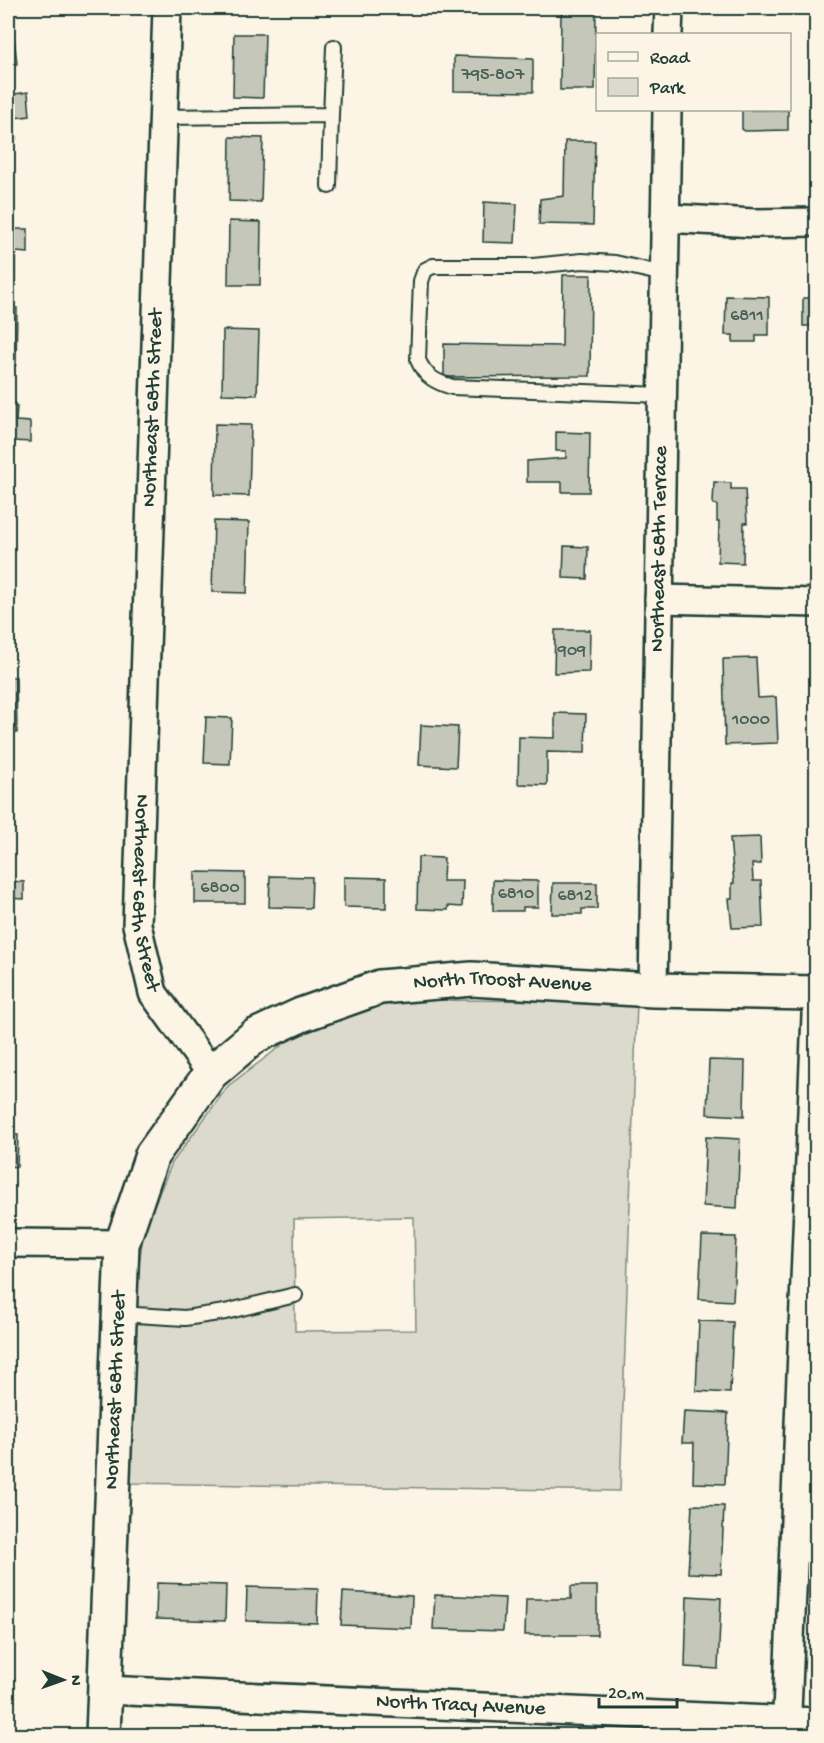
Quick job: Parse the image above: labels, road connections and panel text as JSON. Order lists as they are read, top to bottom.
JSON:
{
  "streets": {
    "street": [
      "Northeast 68th Street",
      "Northeast 68th Terrace",
      "North Troost Avenue",
      "North Tracy Avenue"
    ]
  },
  "crossings": [
    ["Northeast 68th Street", "North Troost Avenue"],
    ["Northeast 68th Street", "North Tracy Avenue"],
    ["Northeast 68th Terrace", "North Troost Avenue"]
  ],
  "house_numbers": [
    "795-807",
    "6811",
    "909",
    "1000",
    "6800",
    "6810",
    "6812"
  ],
  "legend": ["Road", "Park"],
  "scale_bar": "20 m",
  "north": "right"
}
